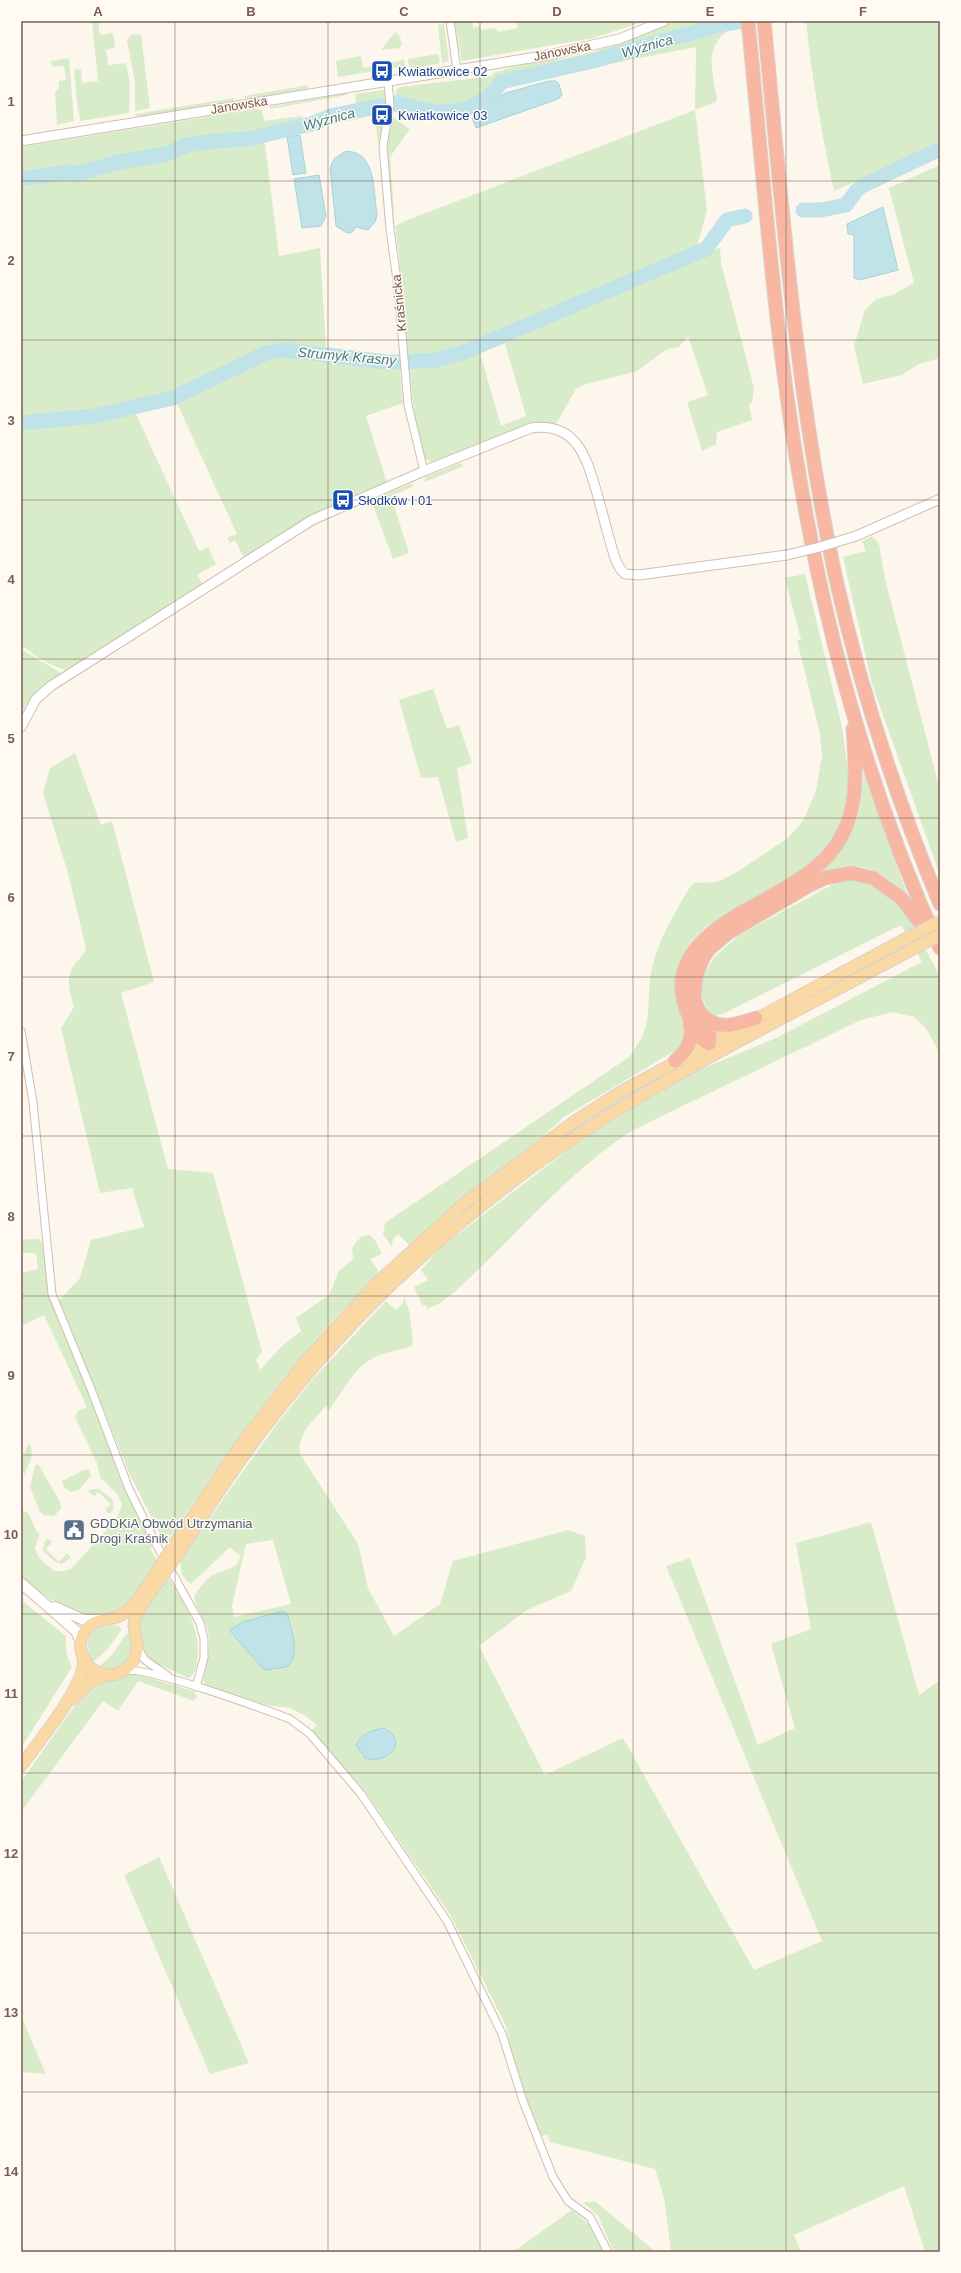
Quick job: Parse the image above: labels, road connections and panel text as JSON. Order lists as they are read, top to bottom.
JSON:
{
  "streets": {
    "street": ["Janowska", "Kraśnicka"]
  },
  "crossings": [
    ["Janowska", "Kraśnicka"]
  ],
  "water": ["Wyżnica", "Strumyk Krasny"],
  "places": {
    "bus stop": ["Kwiatkowice 02", "Kwiatkowice 03", "Słodków I 01"],
    "public building": ["GDDKiA Obwód Utrzymania Drogi Kraśnik"]
  },
  "grid": {
    "columns": [
      "A",
      "B",
      "C",
      "D",
      "E",
      "F"
    ],
    "rows": [
      "1",
      "2",
      "3",
      "4",
      "5",
      "6",
      "7",
      "8",
      "9",
      "10",
      "11",
      "12",
      "13",
      "14"
    ]
  }
}
